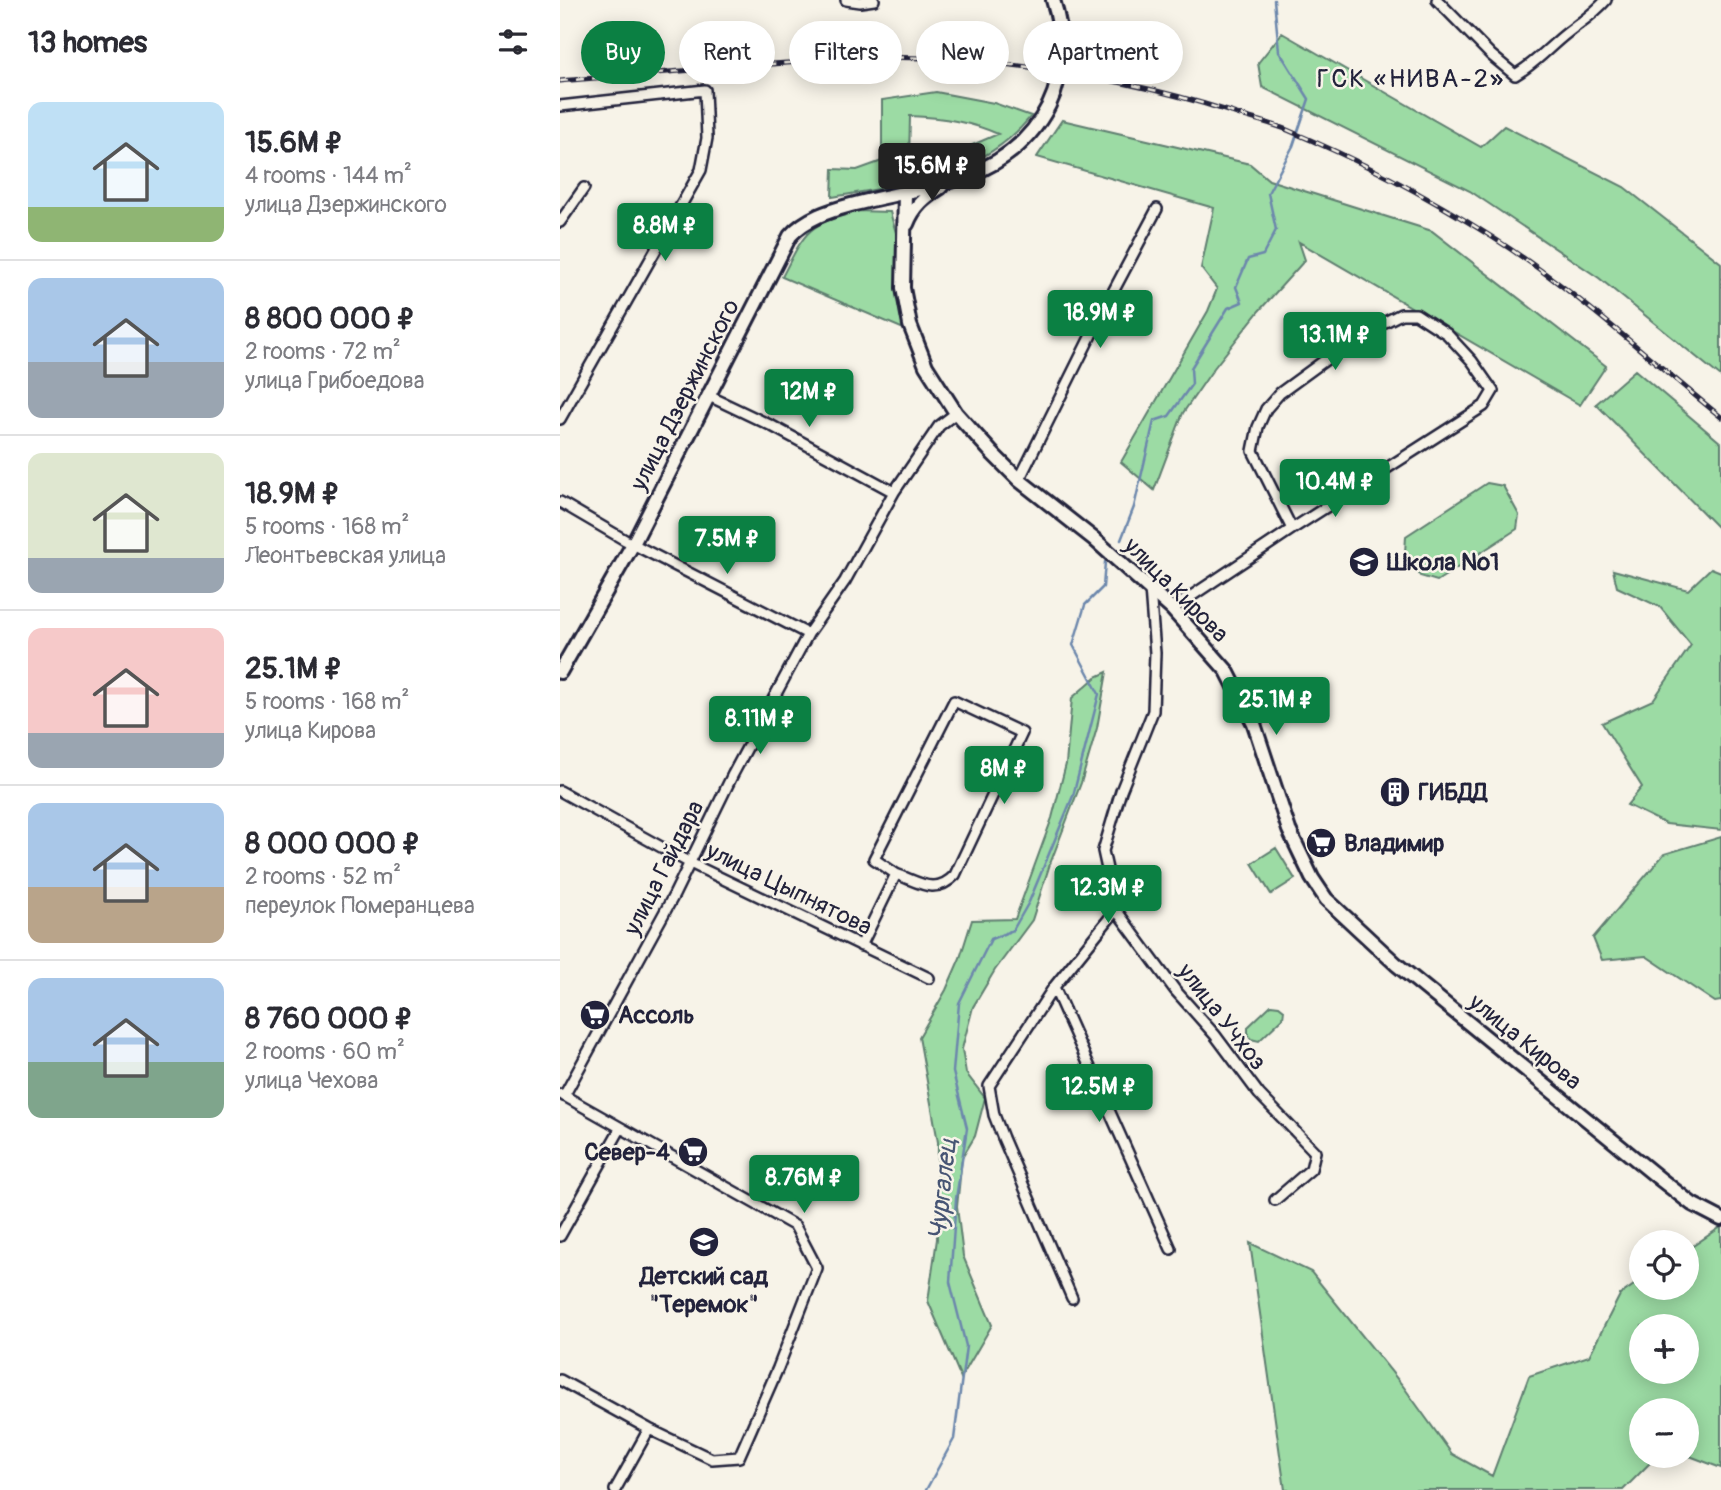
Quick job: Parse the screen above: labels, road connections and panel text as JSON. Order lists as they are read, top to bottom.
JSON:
{
  "streets": {
    "main road": ["улица Дзержинского", "улица Кирова"],
    "street": ["улица Гайдара", "улица Цыпнятова", "улица Учхоз"]
  },
  "crossings": [
    ["улица Дзержинского", "улица Кирова"],
    ["улица Кирова", "улица Гайдара"],
    ["улица Кирова", "улица Учхоз"],
    ["улица Гайдара", "улица Цыпнятова"]
  ],
  "districts": ["ГСК «НИВА-2»"],
  "water": ["Чургалец"],
  "places": {
    "school or university": ["Школа №1", "Детский сад \"Теремок\""],
    "building": ["ГИБДД"],
    "supermarket": ["Владимир", "Ассоль", "Север-4"]
  },
  "page": {
    "heading": "13 homes",
    "chip": [
      "Buy",
      "Rent",
      "Filters",
      "New",
      "Apartment"
    ],
    "list": [
      {
        "name": "15.6M ₽",
        "note": "4 rooms · 144 m² · улица Дзержинского"
      },
      {
        "name": "8 800 000 ₽",
        "note": "2 rooms · 72 m² · улица Грибоедова"
      },
      {
        "name": "18.9M ₽",
        "note": "5 rooms · 168 m² · Леонтьевская улица"
      },
      {
        "name": "25.1M ₽",
        "note": "5 rooms · 168 m² · улица Кирова"
      },
      {
        "name": "8 000 000 ₽",
        "note": "2 rooms · 52 m² · переулок Померанцева"
      },
      {
        "name": "8 760 000 ₽",
        "note": "2 rooms · 60 m² · улица Чехова"
      }
    ],
    "price": [
      "15.6M ₽",
      "8.8M ₽",
      "18.9M ₽",
      "13.1M ₽",
      "12M ₽",
      "10.4M ₽",
      "7.5M ₽",
      "25.1M ₽",
      "8.11M ₽",
      "8M ₽",
      "12.3M ₽",
      "12.5M ₽",
      "8.76M ₽"
    ],
    "map_buttons": ["+", "−"]
  }
}
